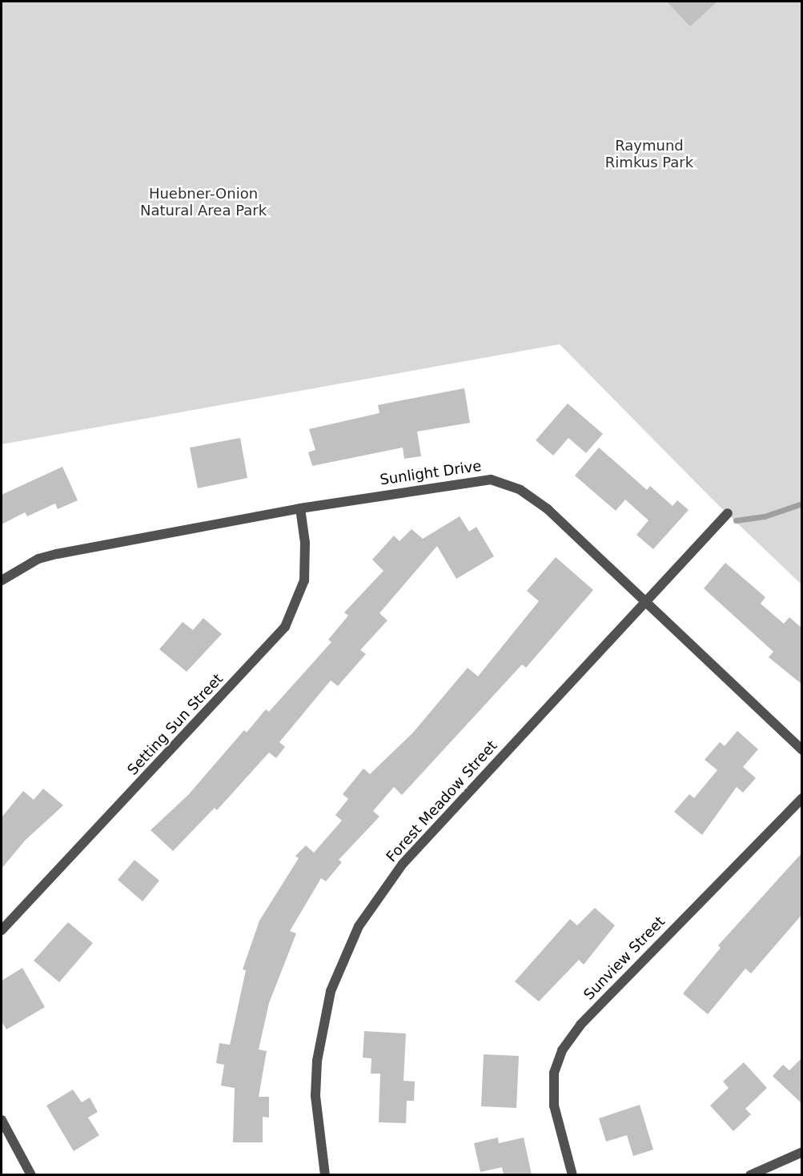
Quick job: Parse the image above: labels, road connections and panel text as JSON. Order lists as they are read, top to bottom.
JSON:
{
  "streets": {
    "street": [
      "Sunlight Drive",
      "Setting Sun Street",
      "Forest Meadow Street",
      "Sunview Street"
    ]
  },
  "crossings": [
    ["Sunlight Drive", "Setting Sun Street"],
    ["Sunlight Drive", "Forest Meadow Street"]
  ],
  "parks": ["Raymund Rimkus Park", "Huebner-Onion Natural Area Park"]
}
